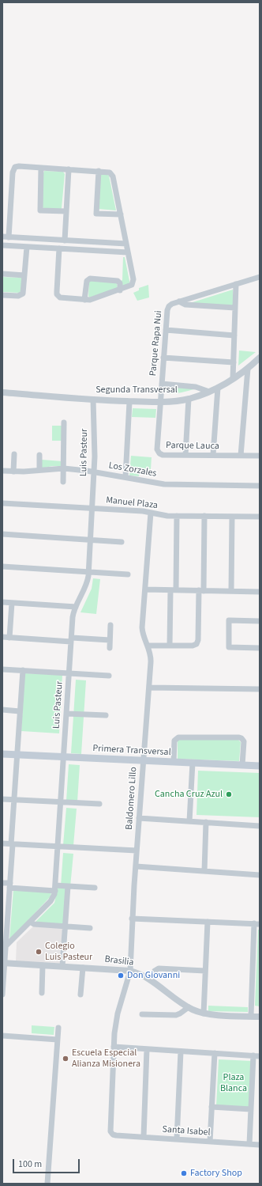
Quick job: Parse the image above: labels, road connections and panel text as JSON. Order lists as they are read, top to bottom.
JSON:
{
  "streets": {
    "main road": ["Primera Transversal"],
    "street": [
      "Parque Rapa Nui",
      "Segunda Transversal",
      "Parque Lauca",
      "Luis Pasteur",
      "Los Zorzales",
      "Manuel Plaza",
      "Baldomero Lillo",
      "Brasilia",
      "Santa Isabel"
    ]
  },
  "crossings": [
    ["Parque Rapa Nui", "Segunda Transversal"],
    ["Parque Rapa Nui", "Parque Lauca"],
    ["Segunda Transversal", "Parque Lauca"],
    ["Segunda Transversal", "Luis Pasteur"],
    ["Luis Pasteur", "Los Zorzales"],
    ["Luis Pasteur", "Manuel Plaza"],
    ["Luis Pasteur", "Primera Transversal"],
    ["Manuel Plaza", "Baldomero Lillo"],
    ["Primera Transversal", "Baldomero Lillo"],
    ["Baldomero Lillo", "Brasilia"],
    ["Baldomero Lillo", "Santa Isabel"]
  ],
  "parks": ["Plaza Blanca"],
  "places": [
    "Cancha Cruz Azul",
    "Colegio Luis Pasteur",
    "Don Giovanni",
    "Escuela Especial Alianza Misionera",
    "Factory Shop"
  ],
  "scale_bar": "100 m"
}
